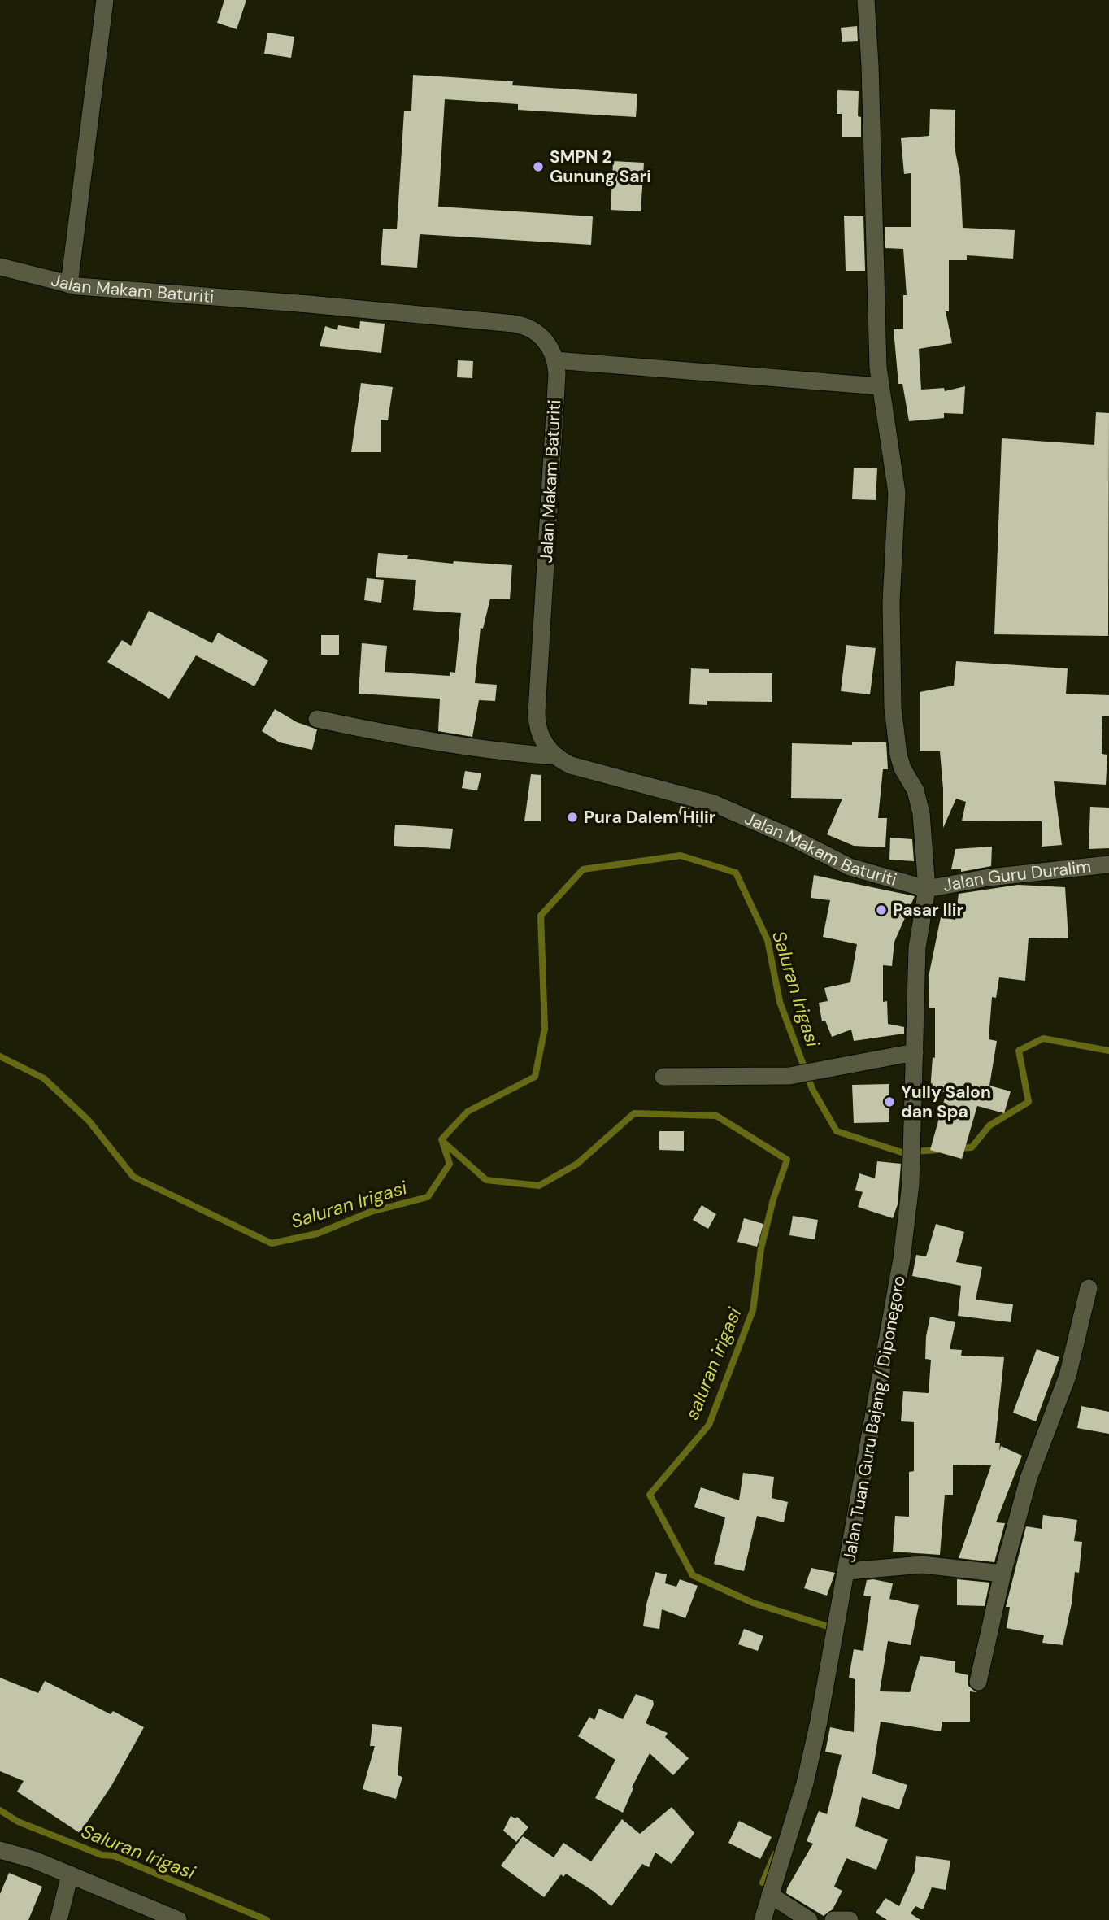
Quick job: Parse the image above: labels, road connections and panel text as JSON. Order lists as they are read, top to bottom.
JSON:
{
  "streets": {
    "street": ["Jalan Makam Baturiti", "Jalan Guru Duralim", "Jalan Tuan Guru Bajang / Diponegoro"]
  },
  "crossings": [
    ["Jalan Makam Baturiti", "Jalan Guru Duralim"],
    ["Jalan Makam Baturiti", "Jalan Tuan Guru Bajang / Diponegoro"],
    ["Jalan Guru Duralim", "Jalan Tuan Guru Bajang / Diponegoro"]
  ],
  "water": ["Saluran Irigasi", "saluran irigasi"],
  "places": [
    "SMPN 2 Gunung Sari",
    "Pura Dalem Hilir",
    "Pasar Ilir",
    "Yully Salon dan Spa"
  ]
}
